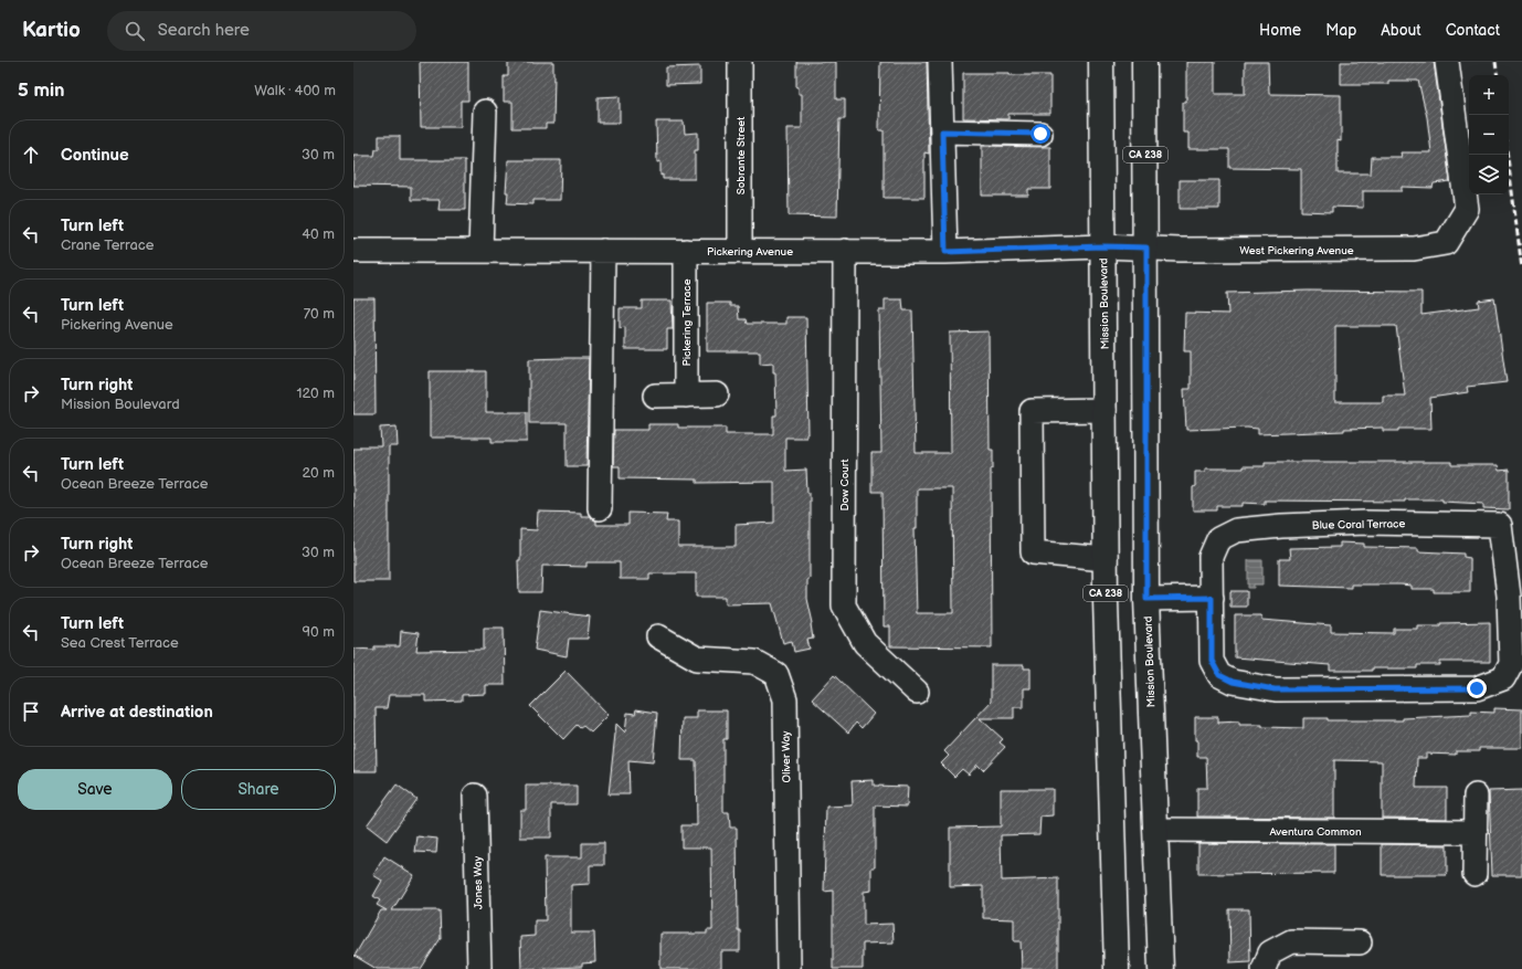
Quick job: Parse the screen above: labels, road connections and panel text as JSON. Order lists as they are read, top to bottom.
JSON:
{
  "streets": {
    "main road": ["CA 238", "Mission Boulevard"],
    "street": [
      "Sobrante Street",
      "West Pickering Avenue",
      "Pickering Avenue",
      "Pickering Terrace",
      "Dow Court",
      "Blue Coral Terrace",
      "Oliver Way",
      "Aventura Common",
      "Jones Way"
    ]
  },
  "crossings": [
    ["Sobrante Street", "Pickering Avenue"],
    ["West Pickering Avenue", "Pickering Avenue"],
    ["West Pickering Avenue", "Mission Boulevard"],
    ["Pickering Avenue", "Mission Boulevard"],
    ["Pickering Avenue", "Pickering Terrace"],
    ["Pickering Avenue", "Dow Court"],
    ["Mission Boulevard", "Aventura Common"]
  ],
  "page": {
    "header": "Kartio",
    "search": "Search here",
    "nav": [
      "Home",
      "Map",
      "About",
      "Contact"
    ],
    "heading": ["5 min", "Walk · 400 m"],
    "map_buttons": ["+", "−"],
    "list": [
      ["Continue", "30 m"],
      ["Turn left", "Crane Terrace", "40 m"],
      ["Turn left", "Pickering Avenue", "70 m"],
      ["Turn right", "Mission Boulevard", "120 m"],
      ["Turn left", "Ocean Breeze Terrace", "20 m"],
      ["Turn right", "Ocean Breeze Terrace", "30 m"],
      ["Turn left", "Sea Crest Terrace", "90 m"],
      "Arrive at destination"
    ],
    "buttons": ["Save", "Share"]
  }
}
